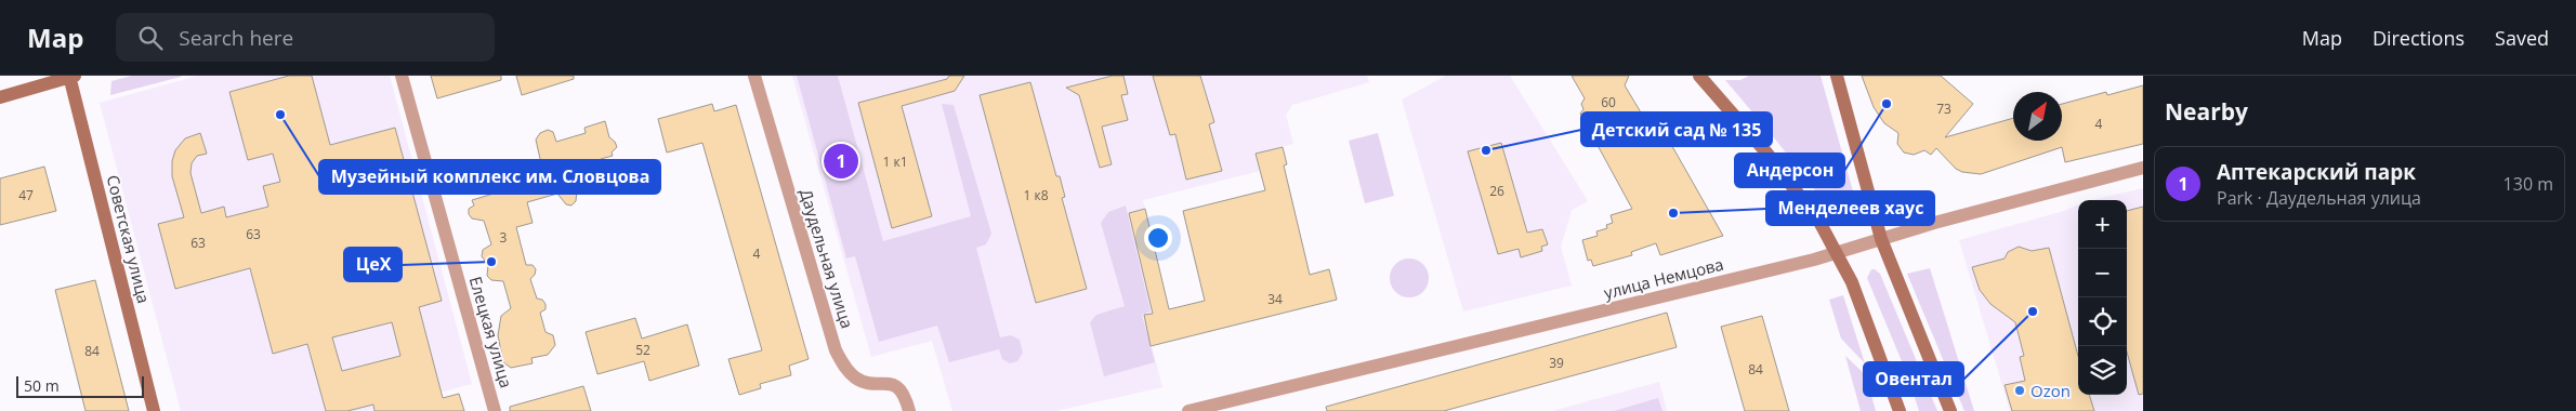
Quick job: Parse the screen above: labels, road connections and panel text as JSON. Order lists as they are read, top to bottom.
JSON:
{
  "streets": {
    "main road": ["Советская улица"],
    "street": ["Даудельная улица", "улица Немцова", "Елецкая улица"]
  },
  "places": [
    "Андерсон",
    "Музейный комплекс им. Словцова",
    "Детский сад № 135",
    "Менделеев хаус",
    "ЦеХ",
    "Овентал",
    "Ozon"
  ],
  "house_numbers": [
    "60",
    "73",
    "4",
    "1 к1",
    "26",
    "47",
    "1 к8",
    "63",
    "3",
    "63",
    "4",
    "34",
    "52",
    "84",
    "39",
    "84"
  ],
  "scale_bar": "50 m",
  "north": "top right",
  "page": {
    "header": "Map",
    "search": "Search here",
    "nav": ["Map", "Directions", "Saved"],
    "heading": "Nearby",
    "pins": "1",
    "list": [
      {
        "mark": "1",
        "name": "Аптекарский парк",
        "note": "Park · Даудельная улица",
        "value": "130 m"
      }
    ],
    "map_buttons": ["+", "−"],
    "scale": "50 m"
  }
}
